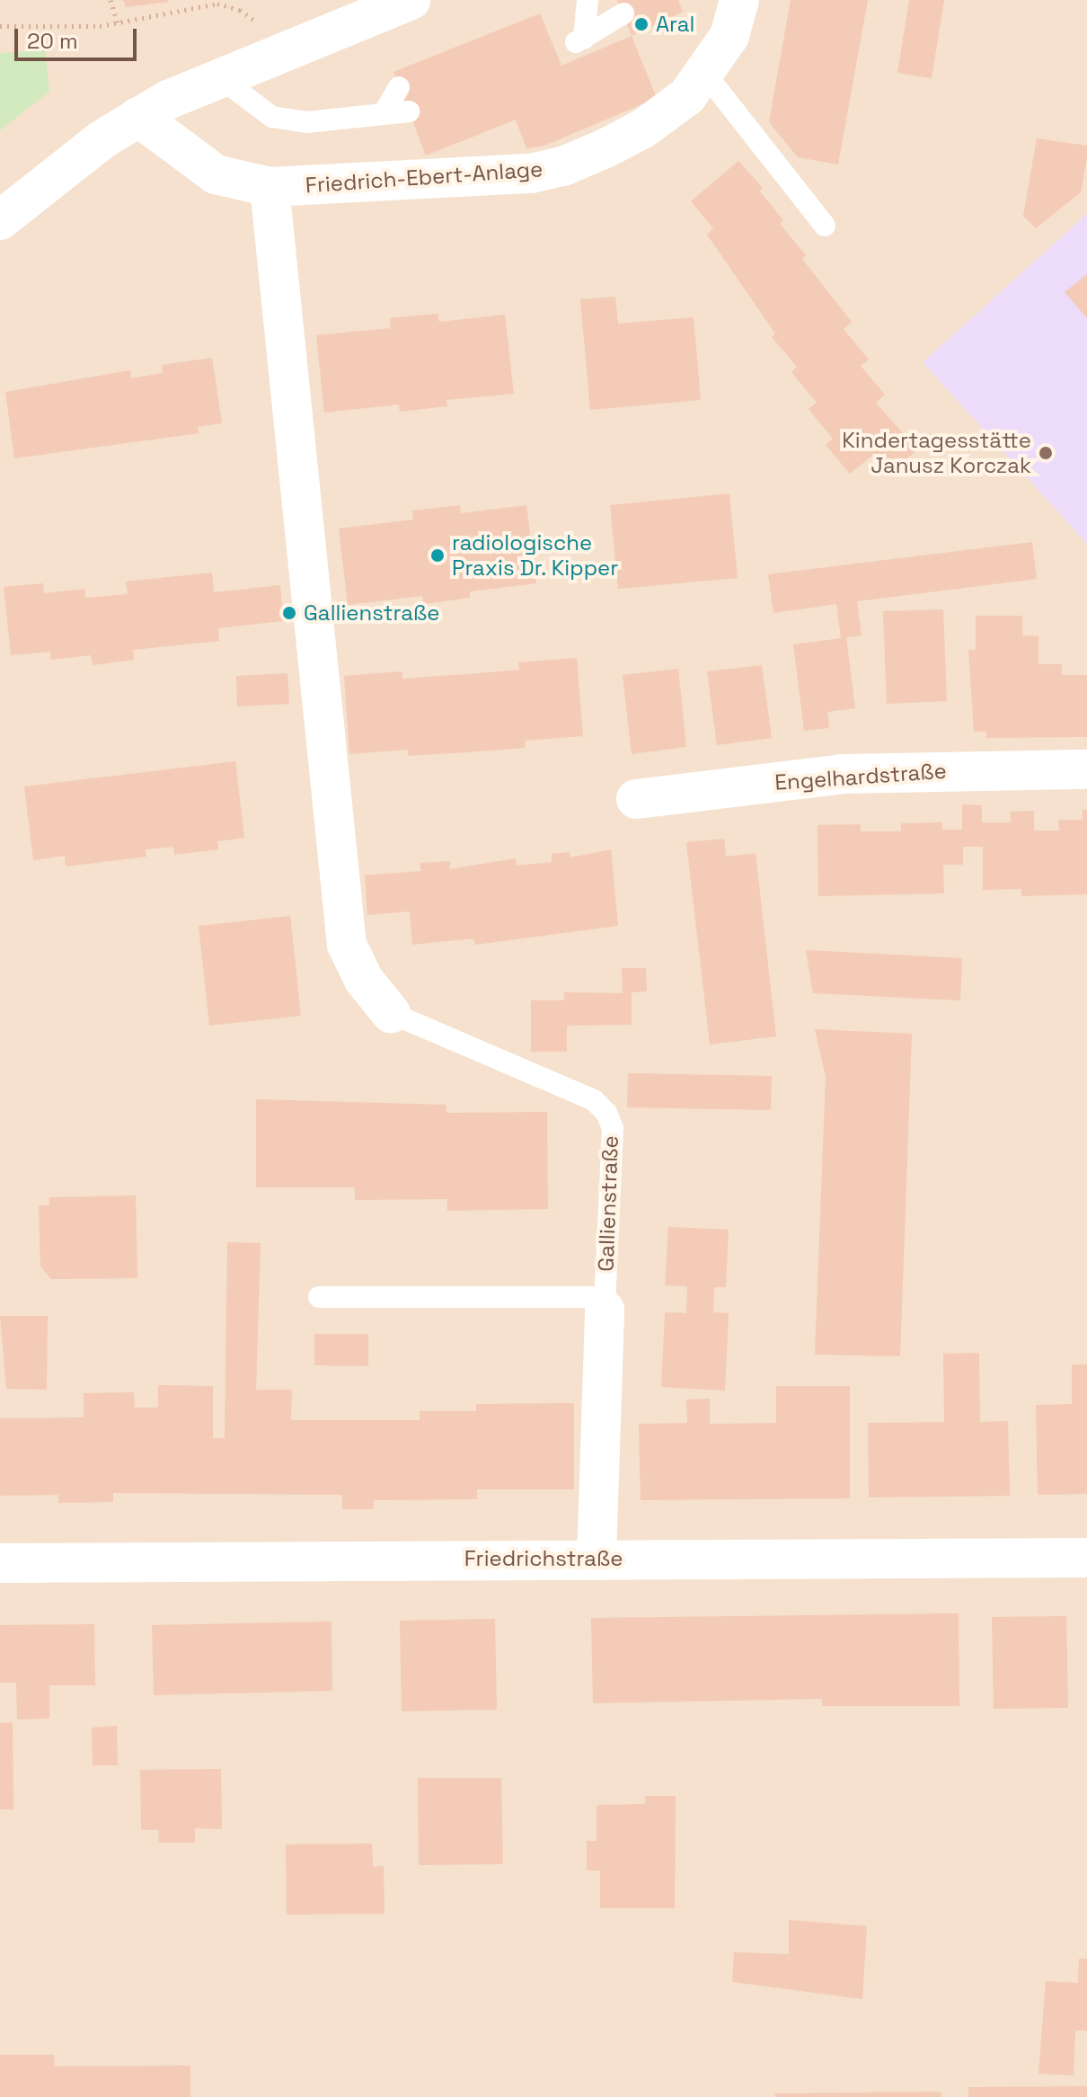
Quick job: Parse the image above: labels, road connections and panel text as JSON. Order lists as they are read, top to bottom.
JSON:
{
  "streets": {
    "street": [
      "Friedrich-Ebert-Anlage",
      "Engelhardstraße",
      "Gallienstraße",
      "Friedrichstraße"
    ]
  },
  "crossings": [
    ["Friedrich-Ebert-Anlage", "Gallienstraße"],
    ["Gallienstraße", "Friedrichstraße"]
  ],
  "places": [
    "Aral",
    "Kindertagesstätte Janusz Korczak",
    "radiologische Praxis Dr. Kipper",
    "Gallienstraße"
  ],
  "scale_bar": "20 m"
}
